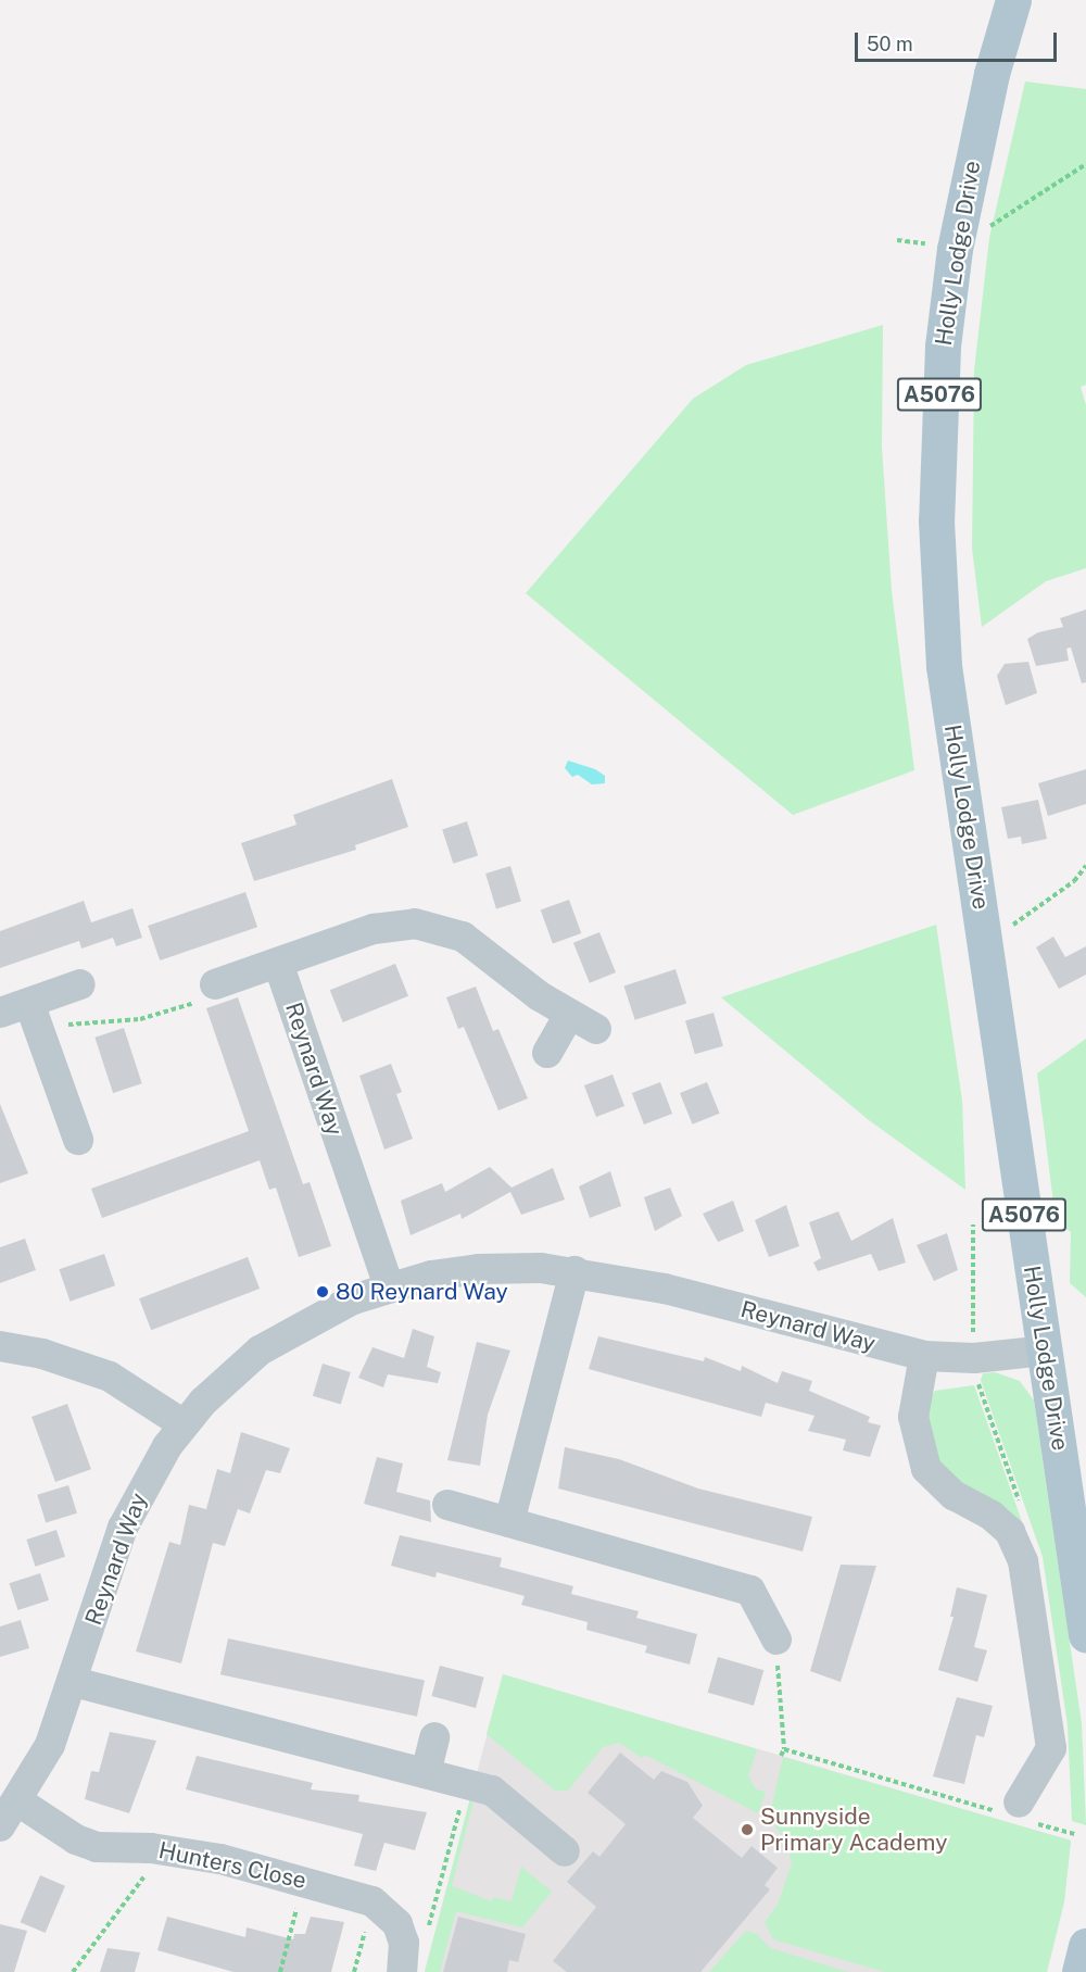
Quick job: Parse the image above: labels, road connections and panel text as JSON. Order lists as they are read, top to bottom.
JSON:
{
  "streets": {
    "main road": ["Holly Lodge Drive", "A5076"],
    "street": ["Reynard Way", "Hunters Close"]
  },
  "crossings": [
    ["Holly Lodge Drive", "Reynard Way"],
    ["Reynard Way", "Hunters Close"]
  ],
  "places": ["80 Reynard Way", "Sunnyside Primary Academy"],
  "scale_bar": "50 m"
}
